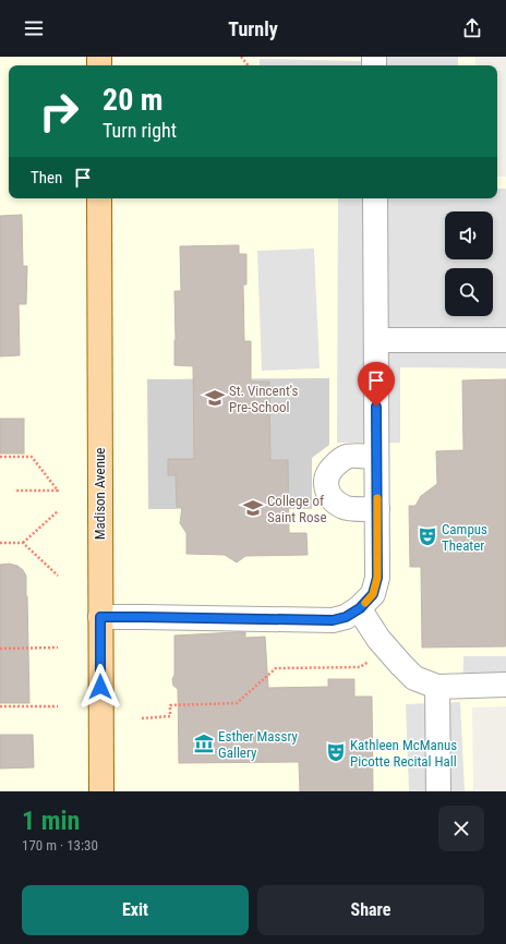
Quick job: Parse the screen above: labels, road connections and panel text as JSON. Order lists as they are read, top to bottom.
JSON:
{
  "streets": {
    "main road": ["Madison Avenue"]
  },
  "places": {
    "school or university": ["St. Vincent's Pre-School", "College of Saint Rose"],
    "theatre": ["Campus Theater", "Kathleen McManus Picotte Recital Hall"],
    "museum": ["Esther Massry Gallery"]
  },
  "page": {
    "header": "Turnly",
    "turn": ["20 m", "Turn right"],
    "then": "Then",
    "heading": ["1 min", "170 m · 13:30"],
    "buttons": ["Exit", "Share"]
  }
}
